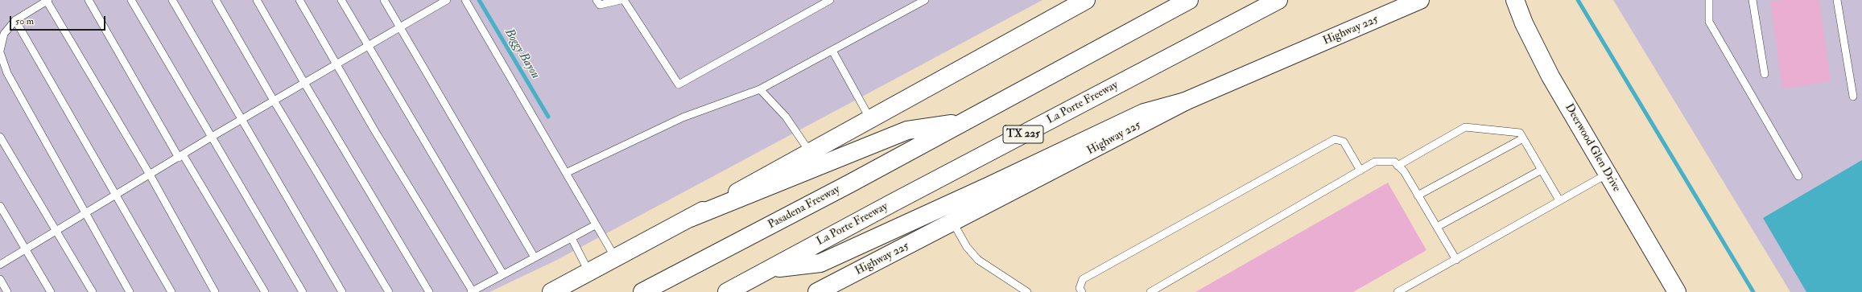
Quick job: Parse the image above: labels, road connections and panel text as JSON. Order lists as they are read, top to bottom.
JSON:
{
  "streets": {
    "main road": [
      "Highway 225",
      "La Porte Freeway",
      "TX 225",
      "Deerwood Glen Drive",
      "Pasadena Freeway"
    ]
  },
  "crossings": [
    ["La Porte Freeway", "TX 225"]
  ],
  "water": ["Boggy Bayou"],
  "scale_bar": "50 m"
}
